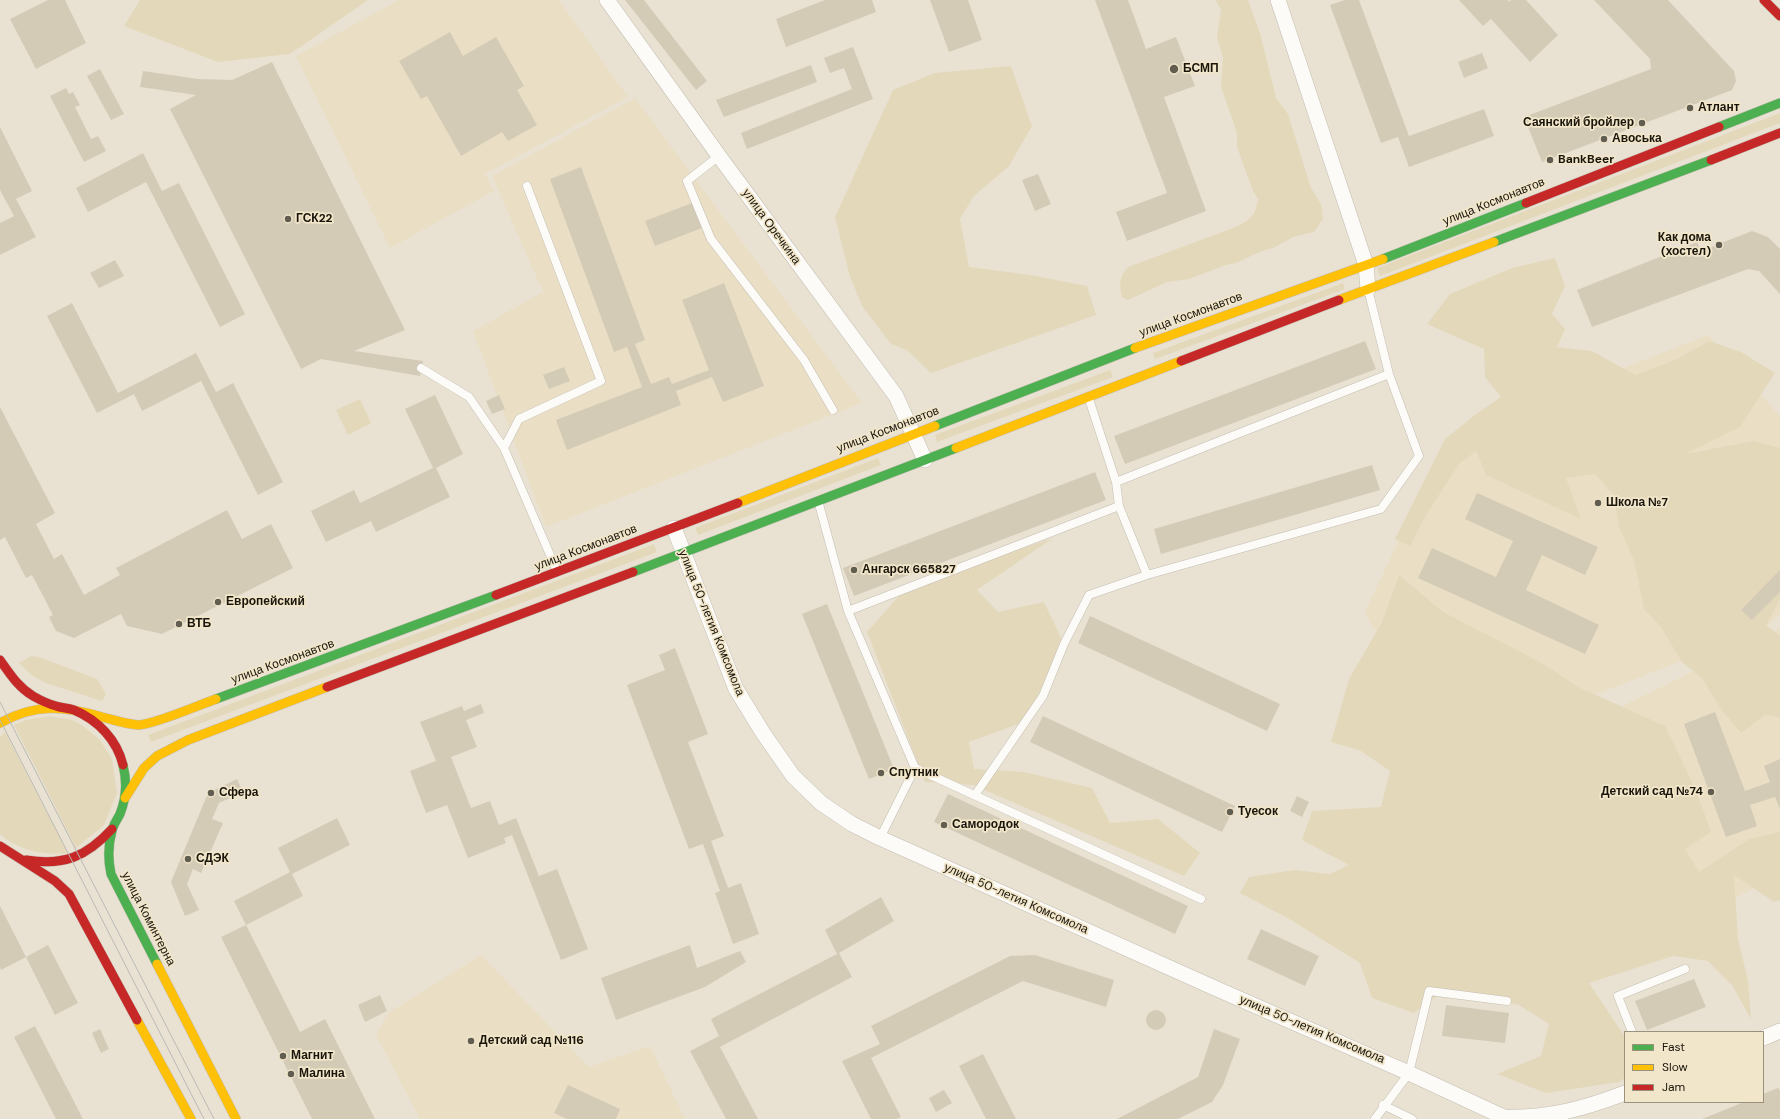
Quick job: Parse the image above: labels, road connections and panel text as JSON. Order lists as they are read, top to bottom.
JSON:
{
  "streets": {
    "street": [
      "улица Космонавтов",
      "улица Оречкина",
      "улица 50-летия Комсомола",
      "улица Коминтерна"
    ]
  },
  "crossings": [
    ["улица Космонавтов", "улица Оречкина"],
    ["улица Космонавтов", "улица 50-летия Комсомола"],
    ["улица Космонавтов", "улица Коминтерна"]
  ],
  "places": [
    "БСМП",
    "Атлант",
    "Саянский бройлер",
    "Авоська",
    "BankBeer",
    "ГСК22",
    "Как дома (хостел)",
    "Школа №7",
    "Ангарск 665827",
    "Европейский",
    "ВТБ",
    "Спутник",
    "Детский сад №74",
    "Сфера",
    "Туесок",
    "Самородок",
    "СДЭК",
    "Детский сад №116",
    "Магнит",
    "Малина"
  ],
  "legend": ["Fast", "Slow", "Jam"]
}
